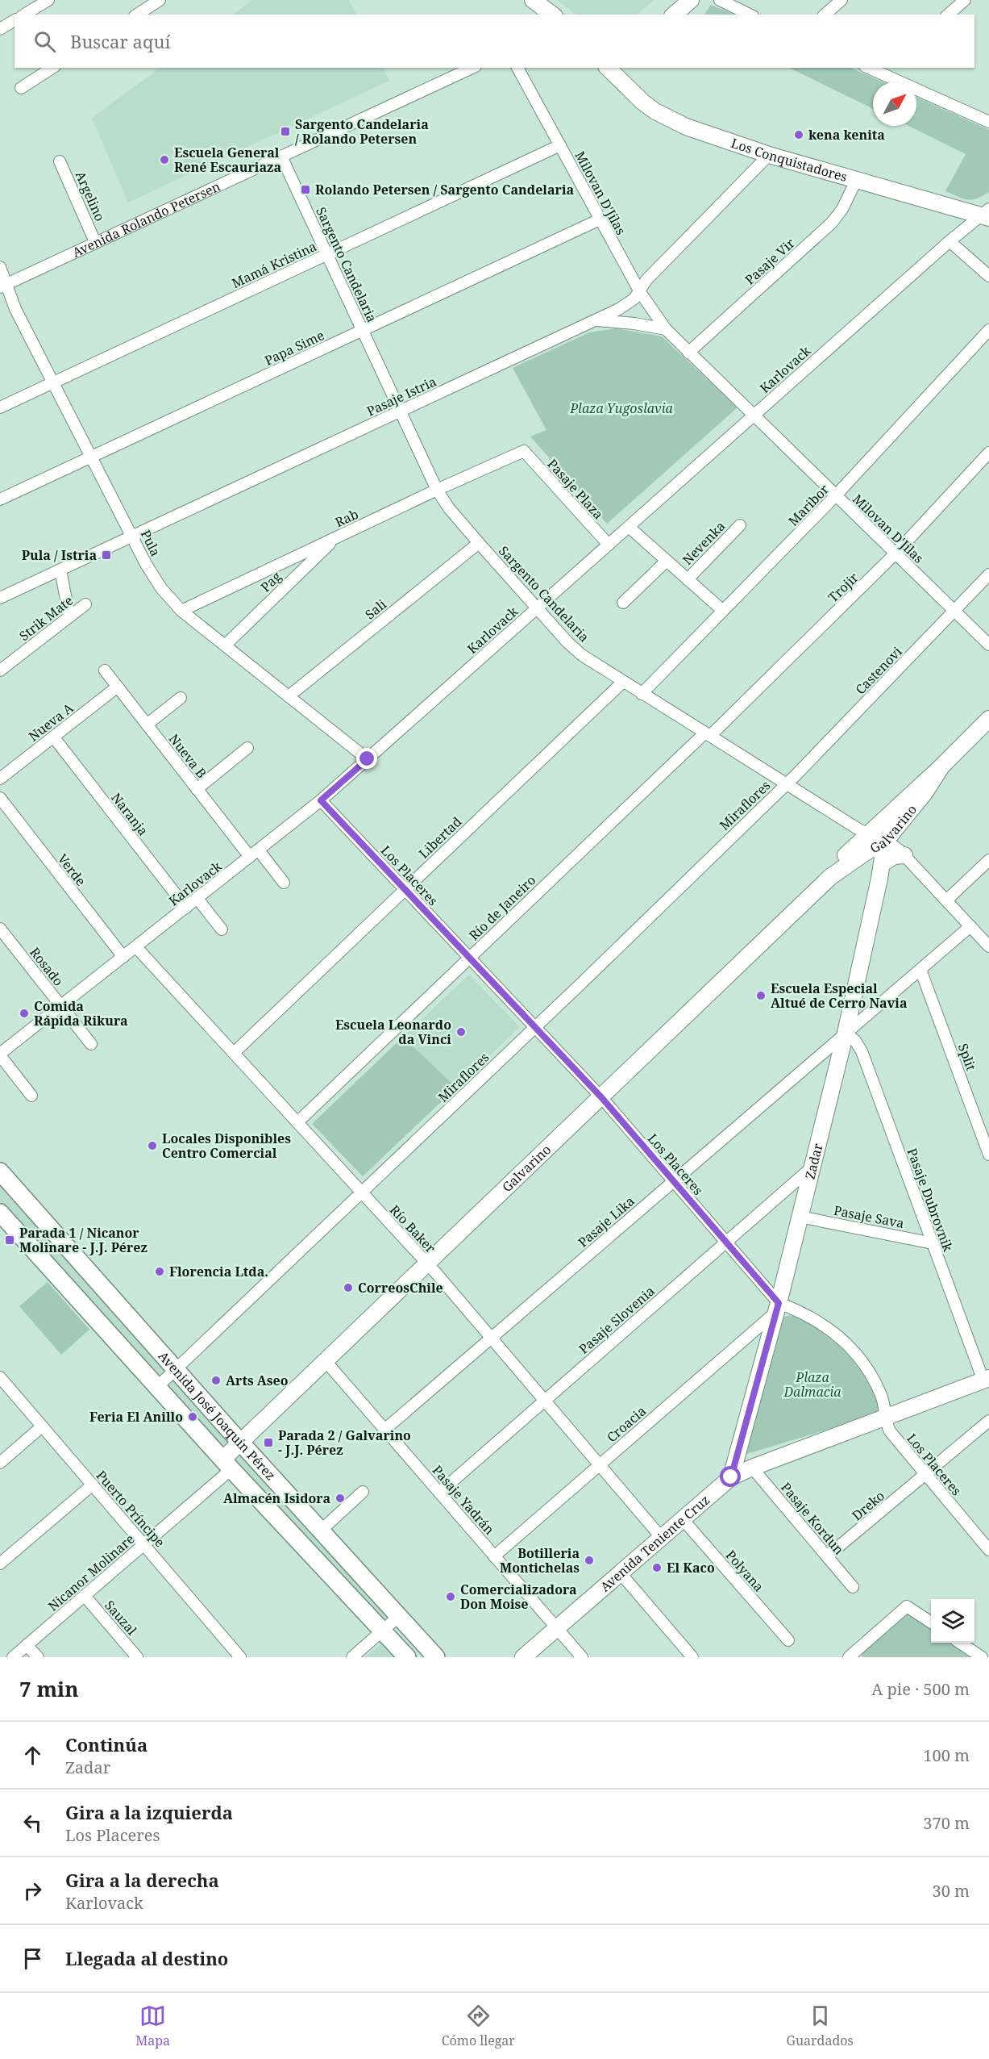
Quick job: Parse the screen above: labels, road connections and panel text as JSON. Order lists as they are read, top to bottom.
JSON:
{
  "streets": {
    "main road": ["Avenida José Joaquín Pérez"],
    "street": [
      "Los Conquistadores",
      "Milovan D'Jilas",
      "Argelino",
      "Avenida Rolando Petersen",
      "Pasaje Vir",
      "Mamá Kristina",
      "Sargento Candelaria",
      "Papa Sime",
      "Karlovack",
      "Pasaje Istria",
      "Pasaje Plaza",
      "Maribor",
      "Rab",
      "Pula",
      "Nevenka",
      "Pag",
      "Trojir",
      "Sali",
      "Strik Mate",
      "Castenovi",
      "Nueva A",
      "Nueva B",
      "Miraflores",
      "Naranja",
      "Galvarino",
      "Libertad",
      "Verde",
      "Los Placeres",
      "Río de Janeiro",
      "Rosado",
      "Split",
      "Zadar",
      "Pasaje Dubrovnik",
      "Pasaje Sava",
      "Pasaje Lika",
      "Río Baker",
      "Pasaje Slovenia",
      "Croacia",
      "Pasaje Yadrán",
      "Dreko",
      "Puerto Príncipe",
      "Pasaje Kordun",
      "Avenida Teniente Cruz",
      "Polyana",
      "Nicanor Molinare",
      "Sauzal"
    ]
  },
  "crossings": [
    ["Los Conquistadores", "Pasaje Vir"],
    ["Los Conquistadores", "Karlovack"],
    ["Los Conquistadores", "Pasaje Istria"],
    ["Milovan D'Jilas", "Pasaje Vir"],
    ["Milovan D'Jilas", "Mamá Kristina"],
    ["Milovan D'Jilas", "Papa Sime"],
    ["Milovan D'Jilas", "Karlovack"],
    ["Milovan D'Jilas", "Pasaje Istria"],
    ["Milovan D'Jilas", "Maribor"],
    ["Milovan D'Jilas", "Trojir"],
    ["Milovan D'Jilas", "Castenovi"],
    ["Argelino", "Avenida Rolando Petersen"],
    ["Avenida Rolando Petersen", "Sargento Candelaria"],
    ["Avenida Rolando Petersen", "Pula"],
    ["Mamá Kristina", "Sargento Candelaria"],
    ["Mamá Kristina", "Pula"],
    ["Sargento Candelaria", "Papa Sime"],
    ["Sargento Candelaria", "Karlovack"],
    ["Sargento Candelaria", "Pasaje Istria"],
    ["Sargento Candelaria", "Maribor"],
    ["Sargento Candelaria", "Rab"],
    ["Sargento Candelaria", "Trojir"],
    ["Sargento Candelaria", "Sali"],
    ["Sargento Candelaria", "Castenovi"],
    ["Sargento Candelaria", "Miraflores"],
    ["Sargento Candelaria", "Galvarino"],
    ["Sargento Candelaria", "Libertad"],
    ["Sargento Candelaria", "Río de Janeiro"],
    ["Sargento Candelaria", "Zadar"],
    ["Sargento Candelaria", "Pasaje Lika"],
    ["Papa Sime", "Pula"],
    ["Karlovack", "Pasaje Plaza"],
    ["Karlovack", "Pula"],
    ["Karlovack", "Nevenka"],
    ["Karlovack", "Nueva B"],
    ["Karlovack", "Naranja"],
    ["Karlovack", "Verde"],
    ["Karlovack", "Los Placeres"],
    ["Karlovack", "Rosado"],
    ["Karlovack", "Río Baker"],
    ["Pasaje Istria", "Pula"],
    ["Pasaje Plaza", "Rab"],
    ["Maribor", "Nevenka"],
    ["Rab", "Pula"],
    ["Rab", "Pag"],
    ["Pula", "Pag"],
    ["Pula", "Sali"],
    ["Trojir", "Río de Janeiro"],
    ["Castenovi", "Miraflores"],
    ["Nueva A", "Nueva B"],
    ["Nueva A", "Naranja"],
    ["Miraflores", "Los Placeres"],
    ["Miraflores", "Río Baker"],
    ["Miraflores", "Avenida José Joaquín Pérez"],
    ["Galvarino", "Los Placeres"],
    ["Galvarino", "Zadar"],
    ["Galvarino", "Río Baker"],
    ["Galvarino", "Avenida José Joaquín Pérez"],
    ["Galvarino", "Pasaje Yadrán"],
    ["Galvarino", "Nicanor Molinare"],
    ["Libertad", "Los Placeres"],
    ["Libertad", "Río Baker"],
    ["Los Placeres", "Río de Janeiro"],
    ["Los Placeres", "Zadar"],
    ["Los Placeres", "Pasaje Lika"],
    ["Los Placeres", "Pasaje Slovenia"],
    ["Los Placeres", "Croacia"],
    ["Los Placeres", "Dreko"],
    ["Los Placeres", "Avenida Teniente Cruz"],
    ["Río de Janeiro", "Río Baker"],
    ["Split", "Pasaje Lika"],
    ["Zadar", "Pasaje Dubrovnik"],
    ["Zadar", "Pasaje Sava"],
    ["Zadar", "Pasaje Lika"],
    ["Zadar", "Pasaje Slovenia"],
    ["Zadar", "Croacia"],
    ["Zadar", "Avenida Teniente Cruz"],
    ["Pasaje Dubrovnik", "Pasaje Sava"],
    ["Pasaje Dubrovnik", "Pasaje Lika"],
    ["Pasaje Dubrovnik", "Avenida Teniente Cruz"],
    ["Pasaje Lika", "Río Baker"],
    ["Pasaje Lika", "Pasaje Yadrán"],
    ["Río Baker", "Pasaje Slovenia"],
    ["Río Baker", "Croacia"],
    ["Río Baker", "Avenida Teniente Cruz"],
    ["Pasaje Slovenia", "Pasaje Yadrán"],
    ["Avenida José Joaquín Pérez", "Nicanor Molinare"],
    ["Croacia", "Pasaje Yadrán"],
    ["Pasaje Yadrán", "Avenida Teniente Cruz"],
    ["Dreko", "Pasaje Kordun"],
    ["Puerto Príncipe", "Nicanor Molinare"],
    ["Pasaje Kordun", "Avenida Teniente Cruz"],
    ["Avenida Teniente Cruz", "Polyana"],
    ["Nicanor Molinare", "Sauzal"]
  ],
  "parks": ["Plaza Yugoslavia", "Plaza Dalmacia"],
  "places": {
    "transit": [
      "Sargento Candelaria / Rolando Petersen",
      "Rolando Petersen / Sargento Candelaria",
      "Pula / Istria",
      "Parada 1 / Nicanor Molinare - J.J. Pérez",
      "Parada 2 / Galvarino - J.J. Pérez"
    ],
    "other": [
      "kena kenita",
      "Escuela General René Escauriaza",
      "Escuela Especial Altué de Cerro Navia",
      "Comida Rápida Rikura",
      "Escuela Leonardo da Vinci",
      "Locales Disponibles Centro Comercial",
      "Florencia Ltda.",
      "CorreosChile",
      "Arts Aseo",
      "Feria El Anillo",
      "Almacén Isidora",
      "Botilleria Montichelas",
      "El Kaco",
      "Comercializadora Don Moise"
    ]
  },
  "north": "top right",
  "page": {
    "search": "Buscar aquí",
    "heading": ["7 min", "A pie · 500 m"],
    "list": [
      ["Continúa", "Zadar", "100 m"],
      ["Gira a la izquierda", "Los Placeres", "370 m"],
      ["Gira a la derecha", "Karlovack", "30 m"],
      "Llegada al destino"
    ],
    "nav": ["Mapa", "Cómo llegar", "Guardados"]
  }
}
